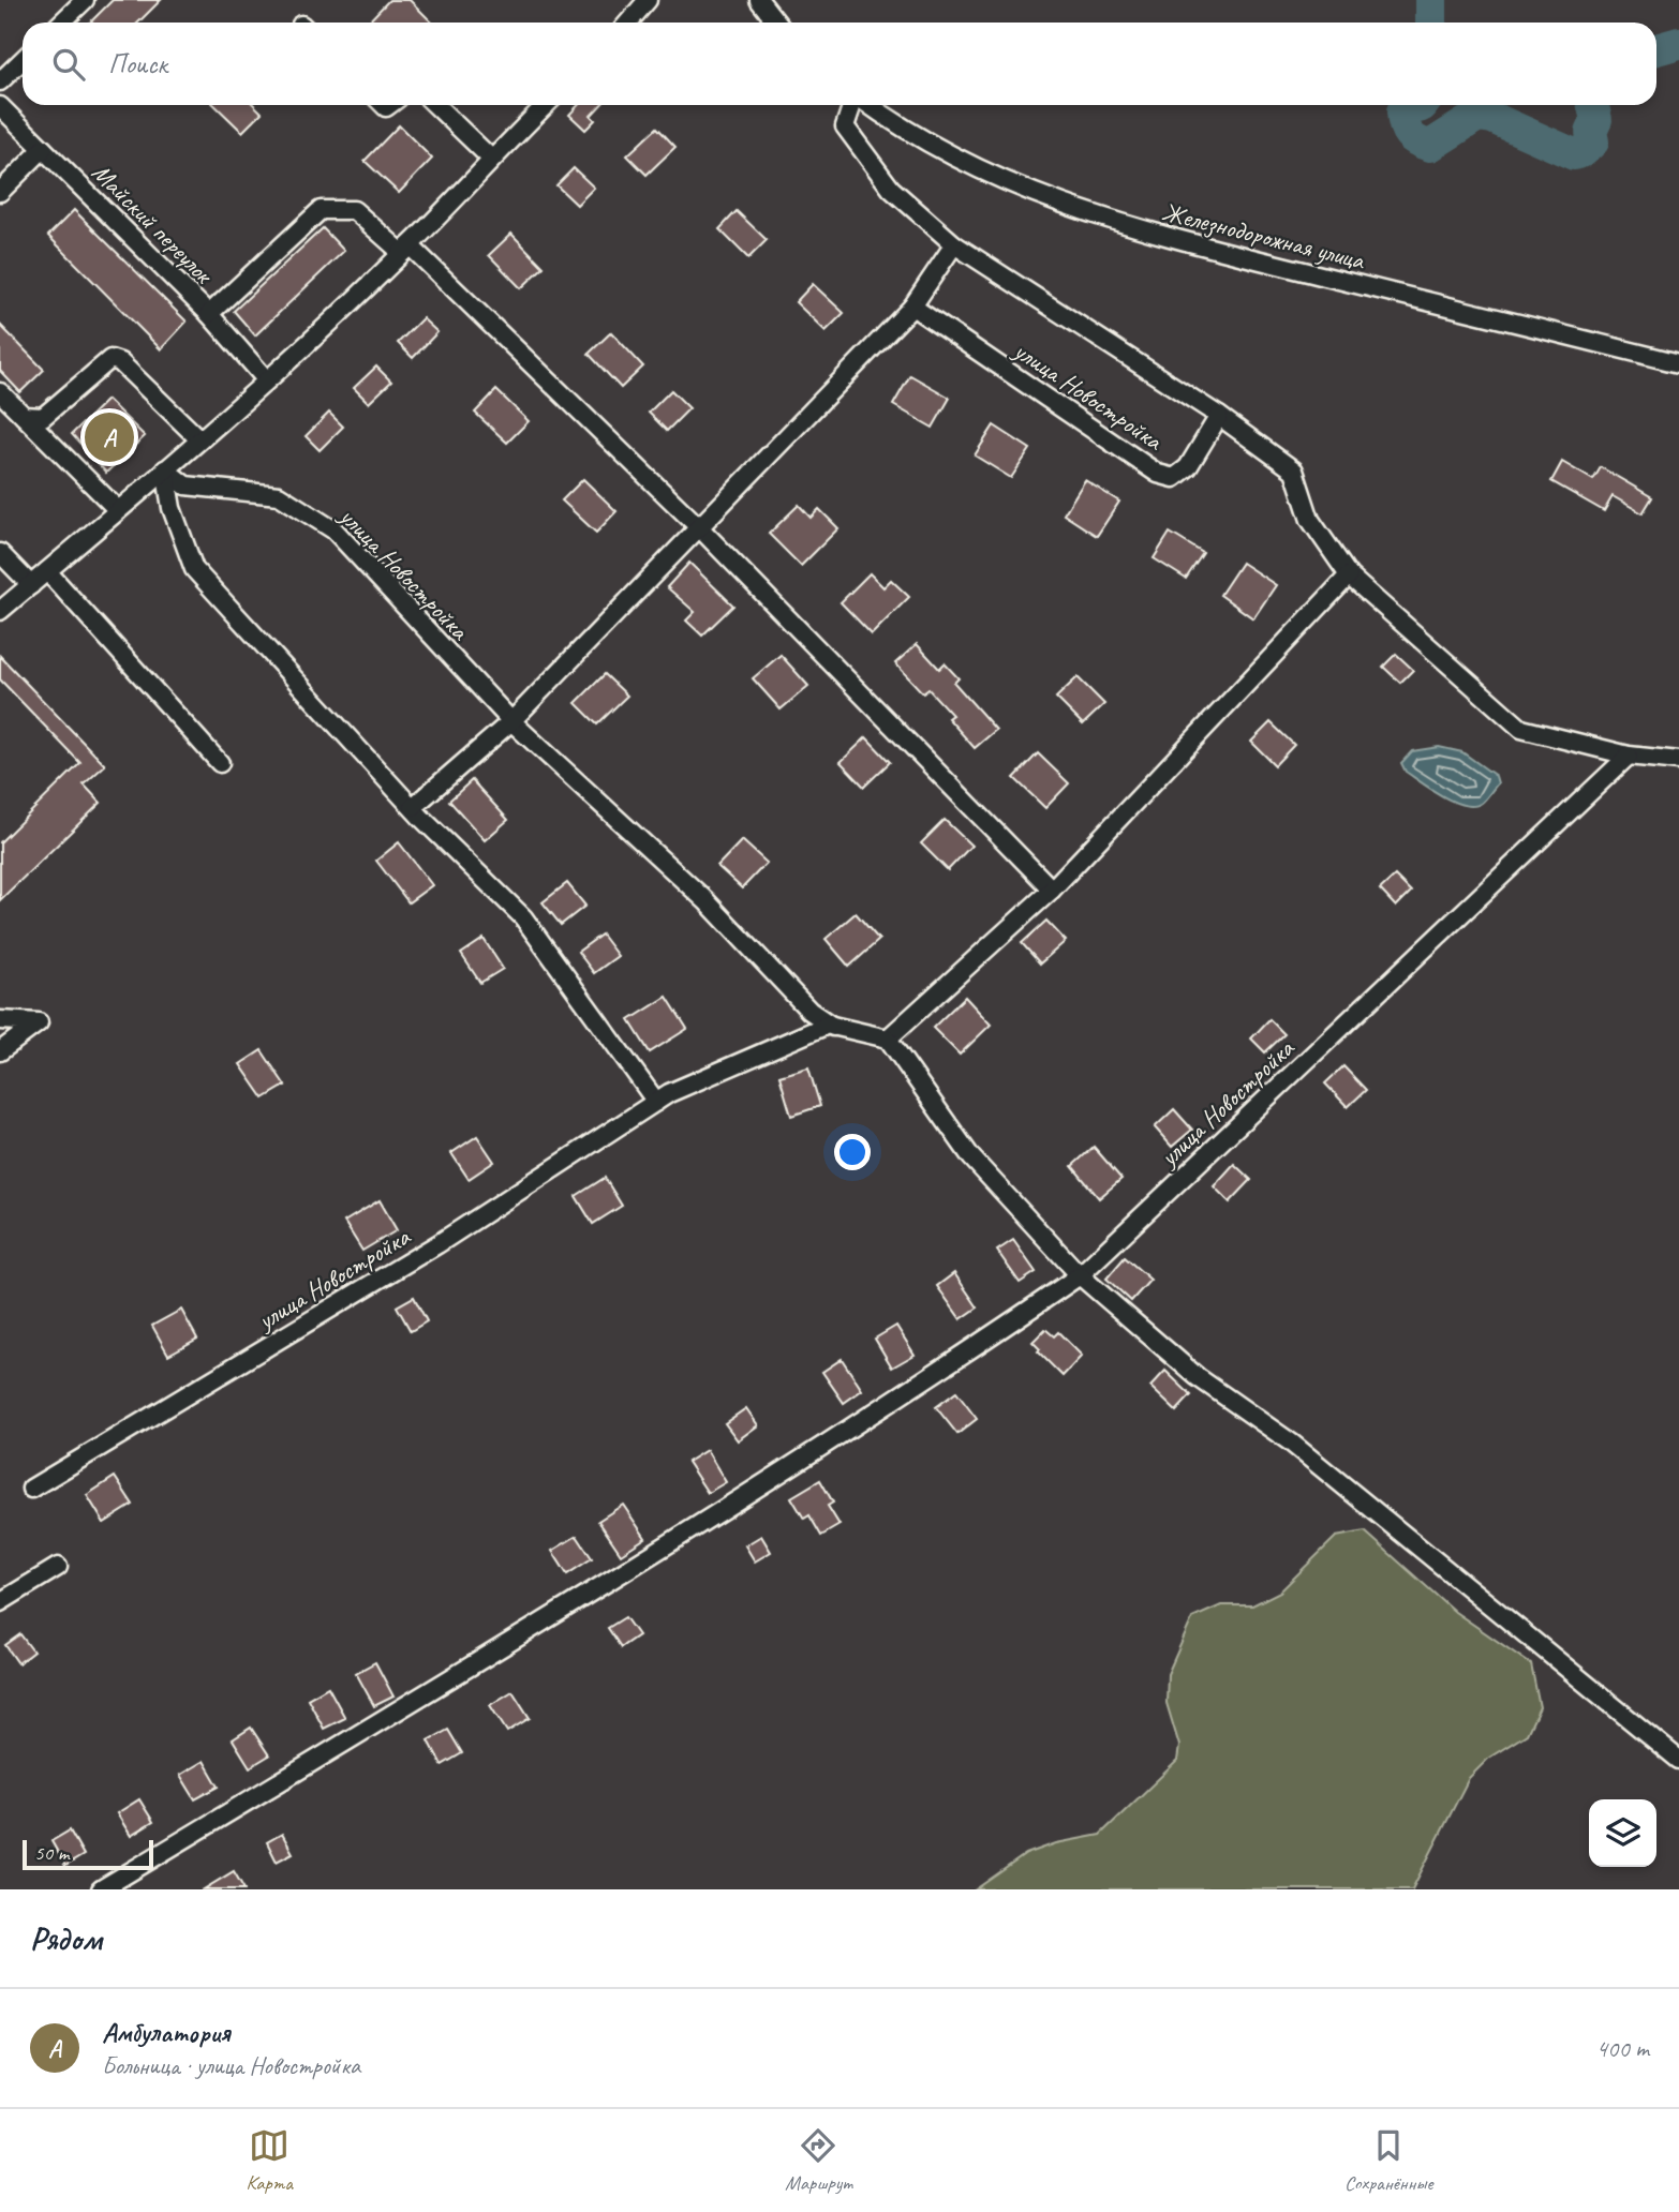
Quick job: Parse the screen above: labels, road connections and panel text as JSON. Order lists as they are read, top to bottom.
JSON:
{
  "streets": {
    "street": ["Майский переулок", "Железнодорожная улица", "улица Новостройка"]
  },
  "scale_bar": "50 m",
  "page": {
    "search": "Поиск",
    "pins": "A",
    "scale": "50 m",
    "heading": "Рядом",
    "list": [
      {
        "mark": "A",
        "name": "Амбулатория",
        "note": "Больница · улица Новостройка",
        "value": "400 m"
      }
    ],
    "nav": ["Карта", "Маршрут", "Сохранённые"]
  }
}
